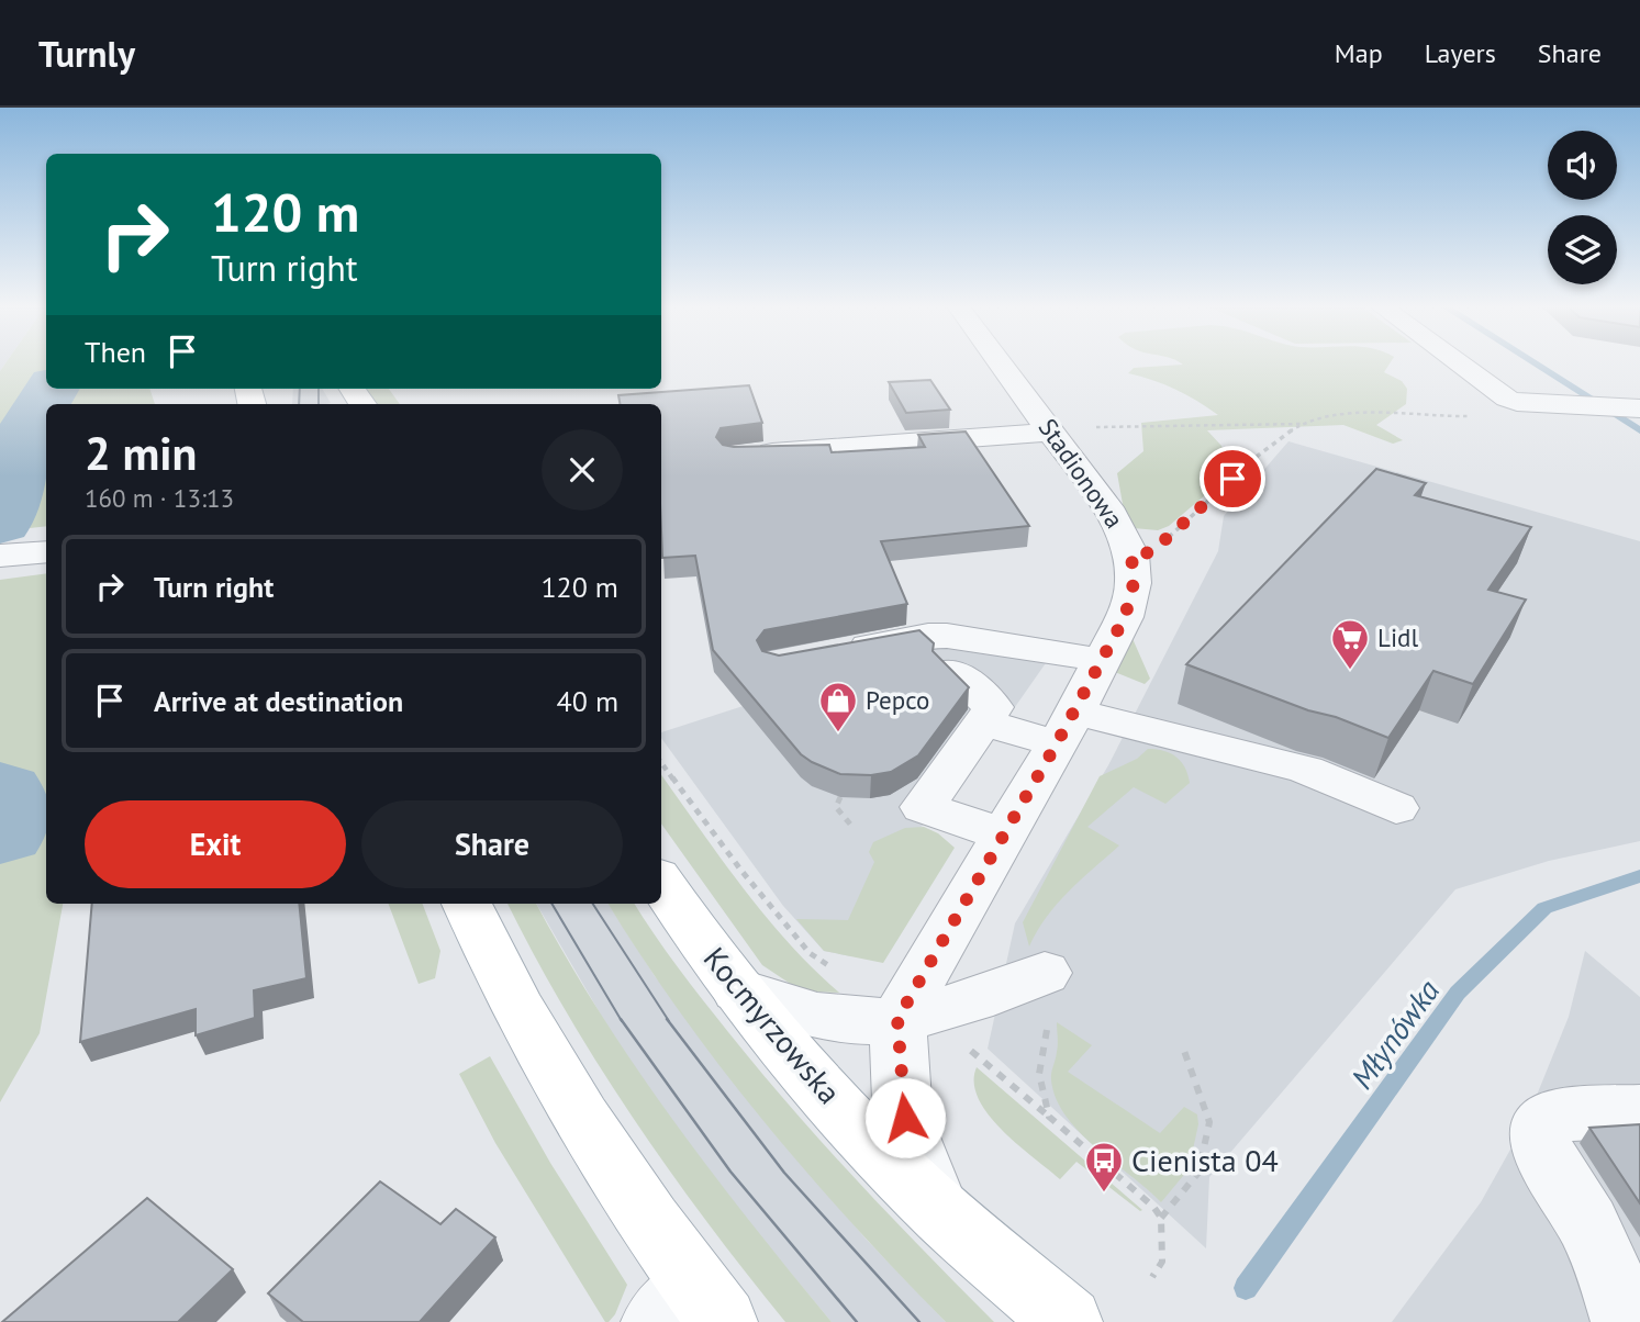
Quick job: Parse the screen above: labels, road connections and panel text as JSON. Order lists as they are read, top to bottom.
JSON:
{
  "streets": {
    "main road": ["Kocmyrzowska"],
    "street": ["Stadionowa"]
  },
  "water": ["Młynówka"],
  "places": {
    "supermarket": ["Lidl"],
    "shop": ["Pepco"],
    "bus stop": ["Cienista 04"]
  },
  "page": {
    "header": "Turnly",
    "nav": ["Map", "Layers", "Share"],
    "turn": ["120 m", "Turn right"],
    "then": "Then",
    "heading": ["2 min", "160 m · 13:13"],
    "list": [
      {
        "name": "Turn right",
        "value": "120 m"
      },
      {
        "name": "Arrive at destination",
        "value": "40 m"
      }
    ],
    "buttons": ["Exit", "Share"]
  }
}
